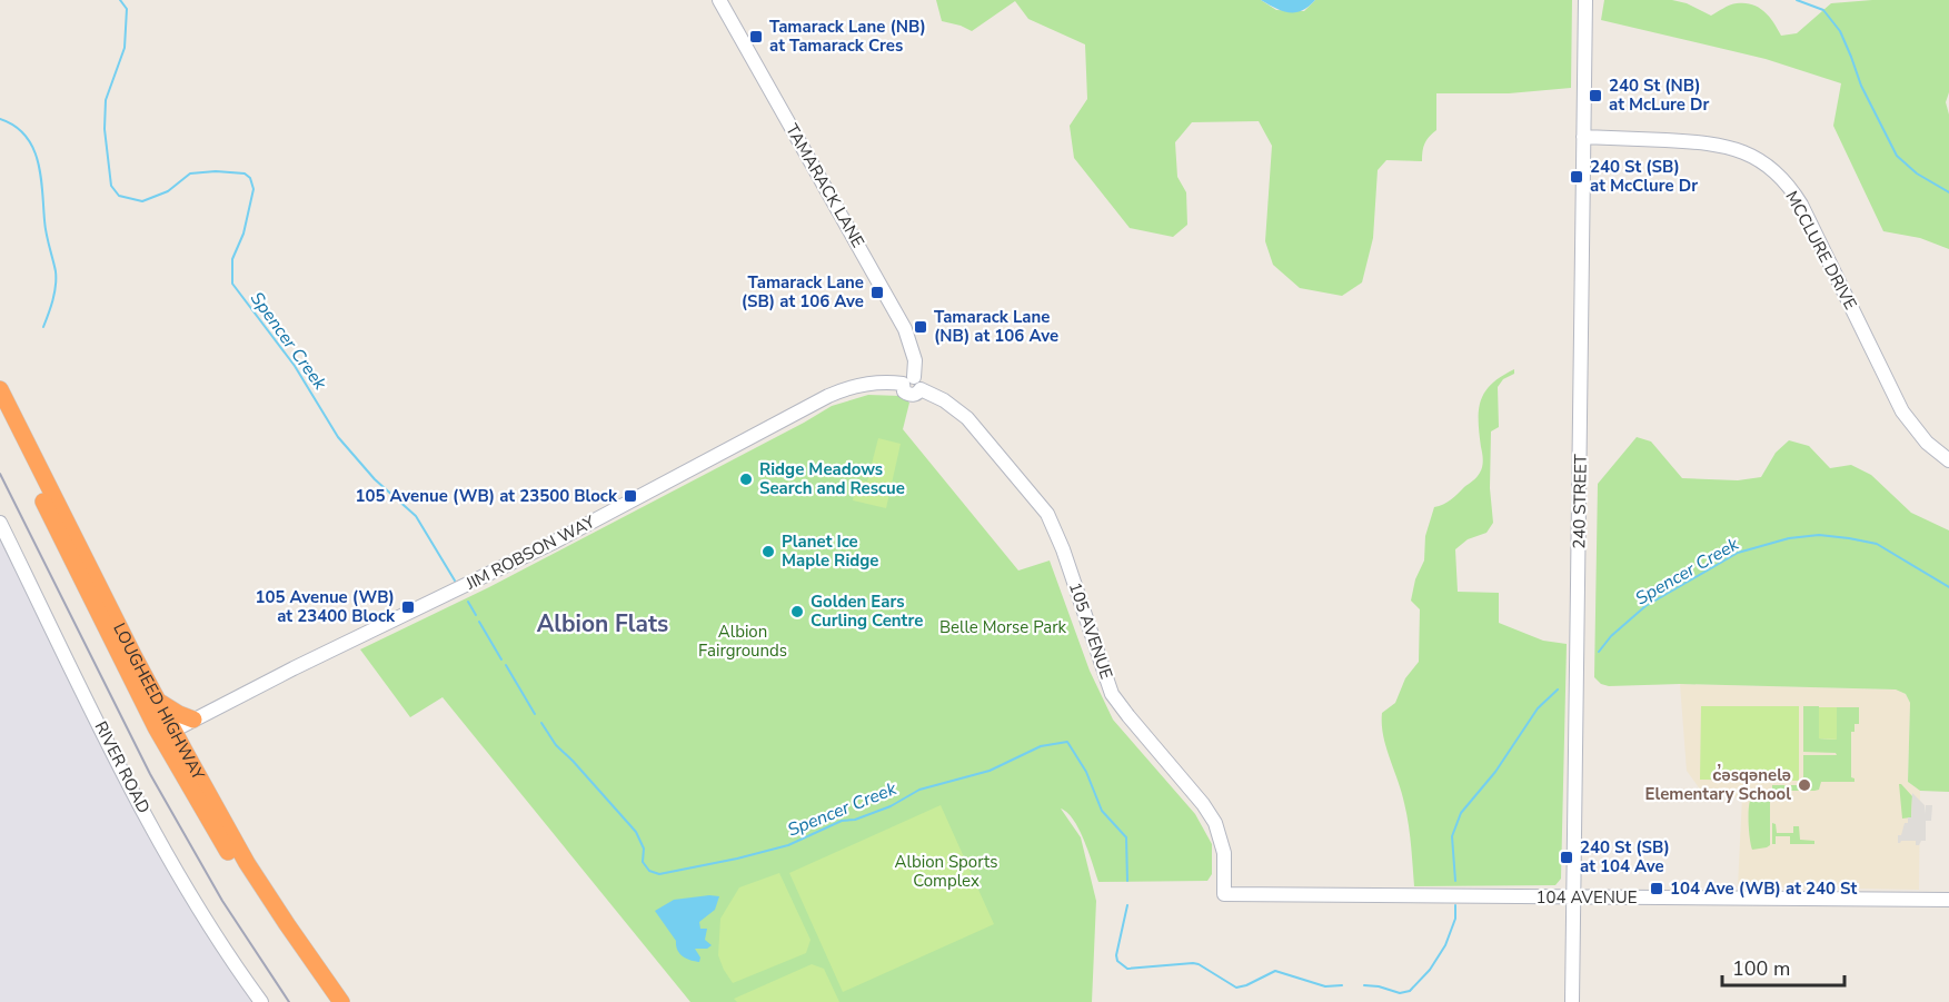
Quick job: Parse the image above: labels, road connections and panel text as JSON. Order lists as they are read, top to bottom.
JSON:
{
  "streets": {
    "highway": ["LOUGHEED HIGHWAY"],
    "street": [
      "TAMARACK LANE",
      "MCCLURE DRIVE",
      "240 STREET",
      "JIM ROBSON WAY",
      "105 AVENUE",
      "RIVER ROAD",
      "104 AVENUE"
    ]
  },
  "crossings": [
    ["TAMARACK LANE", "JIM ROBSON WAY"],
    ["TAMARACK LANE", "105 AVENUE"],
    ["MCCLURE DRIVE", "240 STREET"],
    ["240 STREET", "104 AVENUE"],
    ["JIM ROBSON WAY", "105 AVENUE"],
    ["JIM ROBSON WAY", "LOUGHEED HIGHWAY"],
    ["105 AVENUE", "104 AVENUE"]
  ],
  "districts": ["Albion Flats"],
  "water": ["Spencer Creek"],
  "parks": ["Belle Morse Park", "Albion Fairgrounds", "Albion Sports Complex"],
  "places": {
    "transit": [
      "Tamarack Lane (NB) at Tamarack Cres",
      "240 St (NB) at McLure Dr",
      "240 St (SB) at McClure Dr",
      "Tamarack Lane (SB) at 106 Ave",
      "Tamarack Lane (NB) at 106 Ave",
      "105 Avenue (WB) at 23500 Block",
      "105 Avenue (WB) at 23400 Block",
      "240 St (SB) at 104 Ave",
      "104 Ave (WB) at 240 St"
    ],
    "other": [
      "Ridge Meadows Search and Rescue",
      "Planet Ice Maple Ridge",
      "Golden Ears Curling Centre",
      "c̓əsqənelə Elementary School"
    ]
  },
  "scale_bar": "100 m"
}
